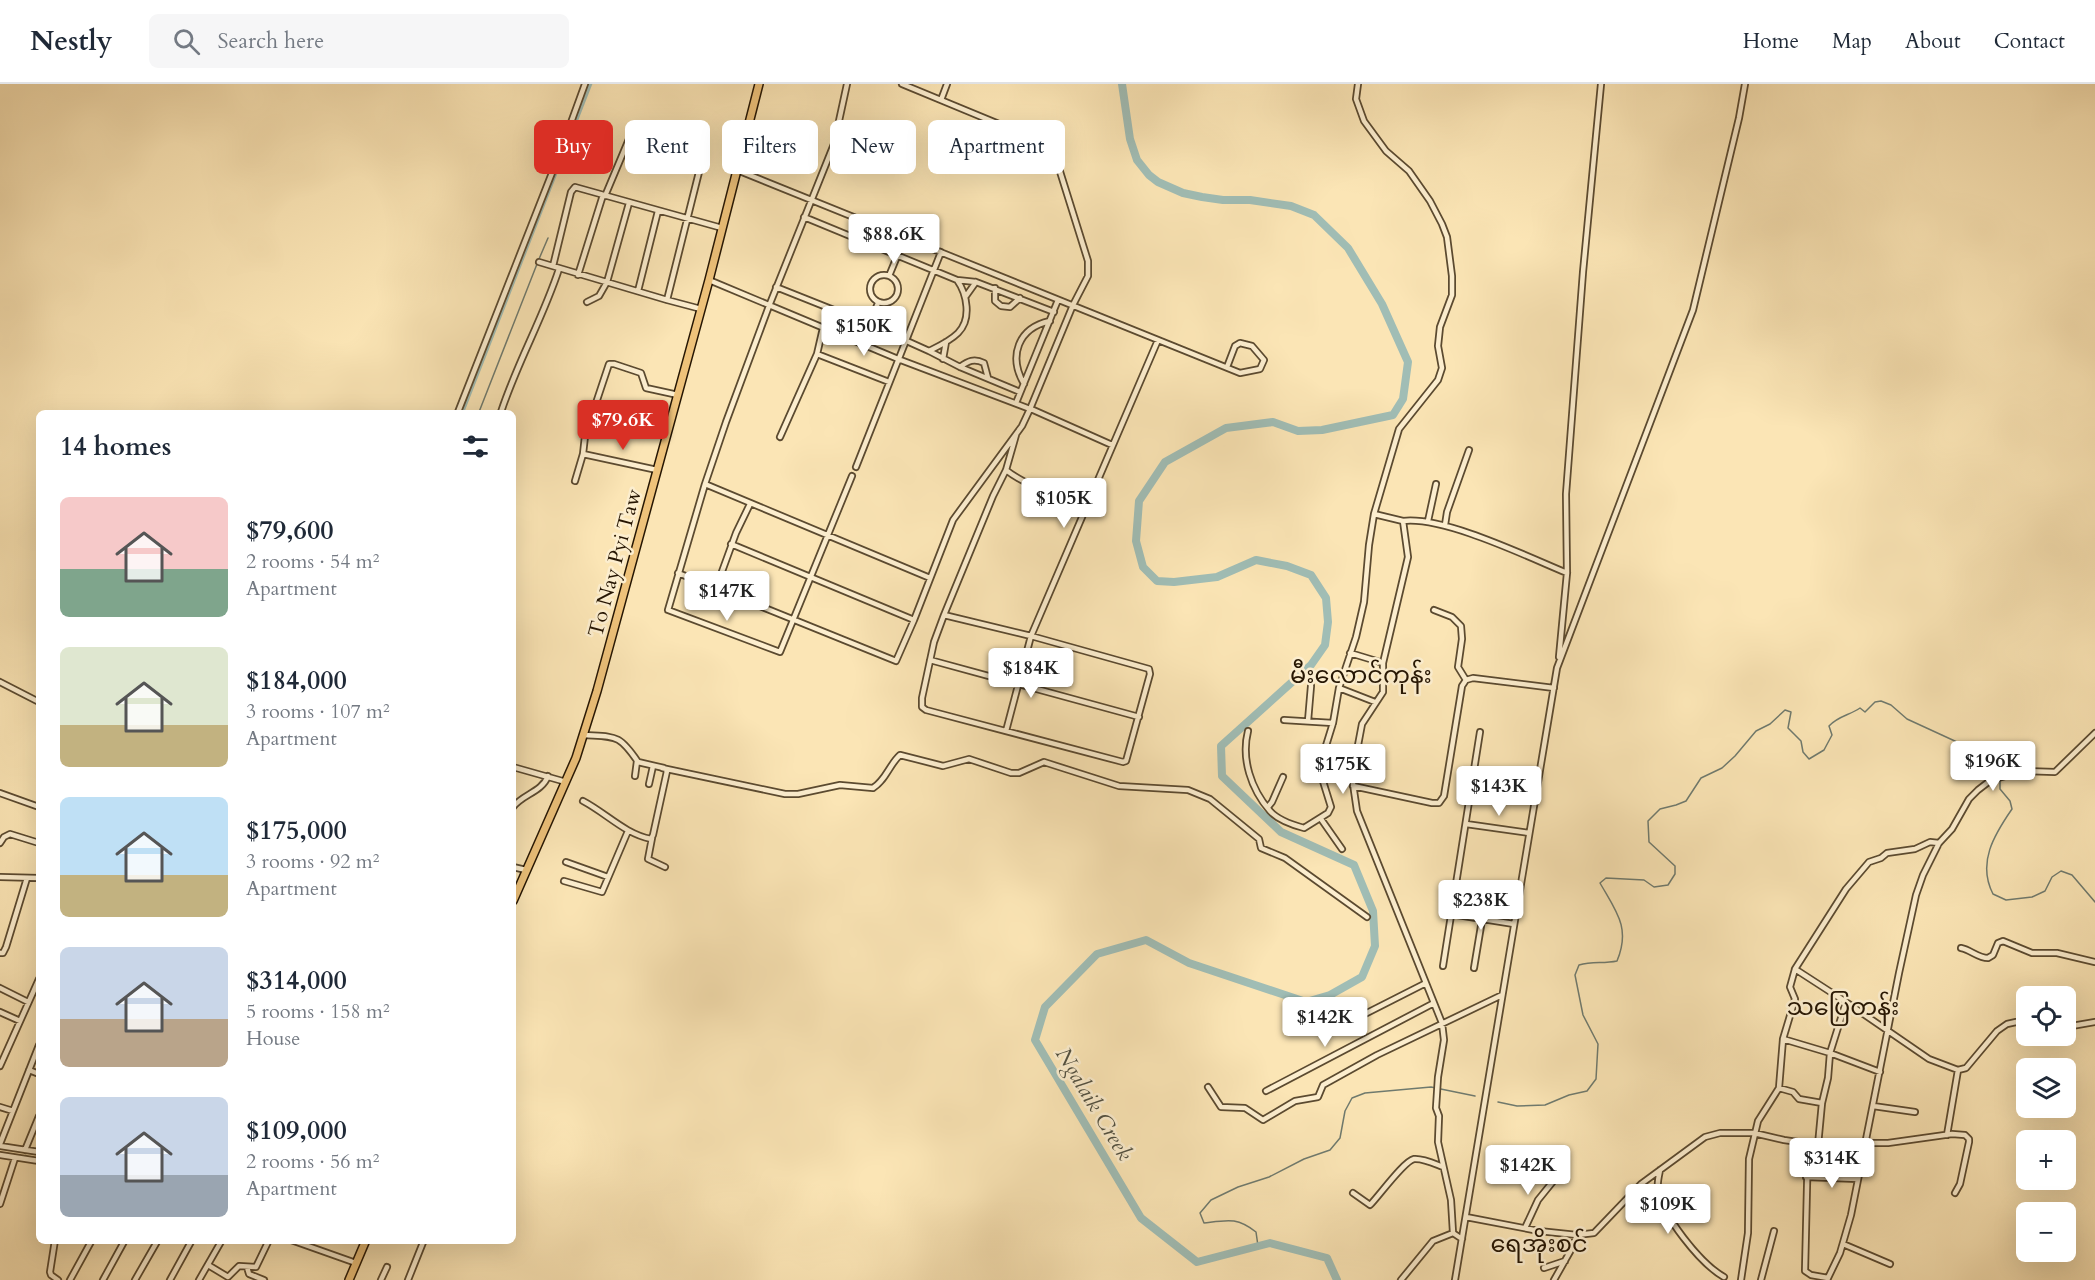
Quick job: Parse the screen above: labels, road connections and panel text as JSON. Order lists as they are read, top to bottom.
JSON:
{
  "streets": {
    "main road": ["To Nay Pyi Taw"]
  },
  "districts": ["မီးလောင်ကုန်း", "သပြေတန်း", "ရေအိုးစင်"],
  "water": ["Ngalaik Creek"],
  "page": {
    "header": "Nestly",
    "search": "Search here",
    "nav": [
      "Home",
      "Map",
      "About",
      "Contact"
    ],
    "chip": [
      "Buy",
      "Rent",
      "Filters",
      "New",
      "Apartment"
    ],
    "price": [
      "$88.6K",
      "$150K",
      "$79.6K",
      "$105K",
      "$147K",
      "$184K",
      "$196K",
      "$175K",
      "$143K",
      "$238K",
      "$142K",
      "$314K",
      "$142K",
      "$109K"
    ],
    "heading": "14 homes",
    "list": [
      {
        "name": "$79,600",
        "note": "2 rooms · 54 m² · Apartment"
      },
      {
        "name": "$184,000",
        "note": "3 rooms · 107 m² · Apartment"
      },
      {
        "name": "$175,000",
        "note": "3 rooms · 92 m² · Apartment"
      },
      {
        "name": "$314,000",
        "note": "5 rooms · 158 m² · House"
      },
      {
        "name": "$109,000",
        "note": "2 rooms · 56 m² · Apartment"
      }
    ],
    "map_buttons": ["+", "−"]
  }
}
